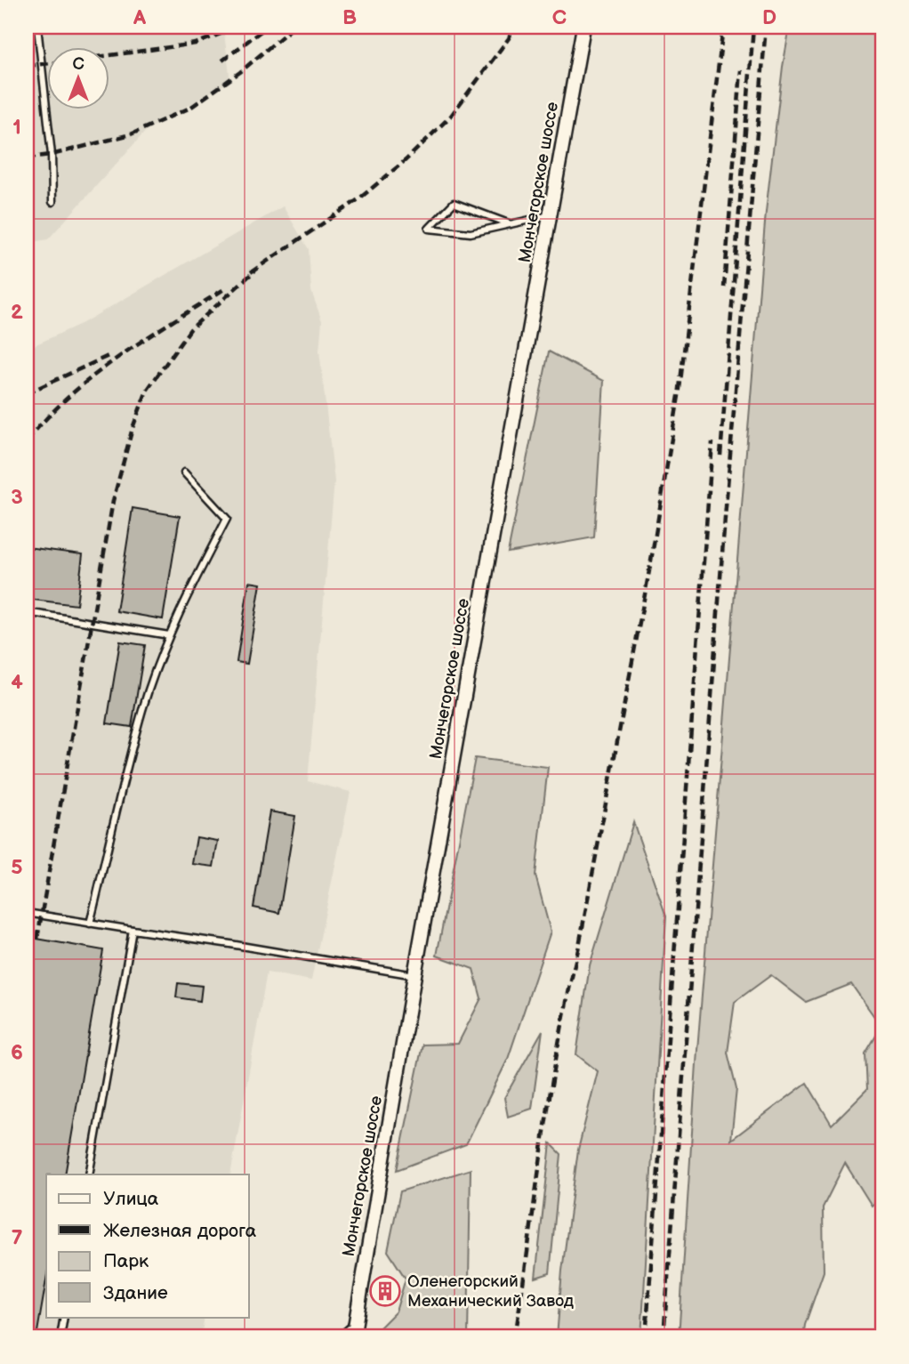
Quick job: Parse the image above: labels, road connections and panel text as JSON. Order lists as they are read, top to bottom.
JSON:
{
  "streets": {
    "street": ["Мончегорское шоссе"]
  },
  "places": {
    "building": ["Оленегорский Механический Завод"]
  },
  "legend": [
    "Улица",
    "Железная дорога",
    "Парк",
    "Здание"
  ],
  "north": "top",
  "grid": {
    "columns": [
      "A",
      "B",
      "C",
      "D"
    ],
    "rows": [
      "1",
      "2",
      "3",
      "4",
      "5",
      "6",
      "7"
    ]
  }
}
